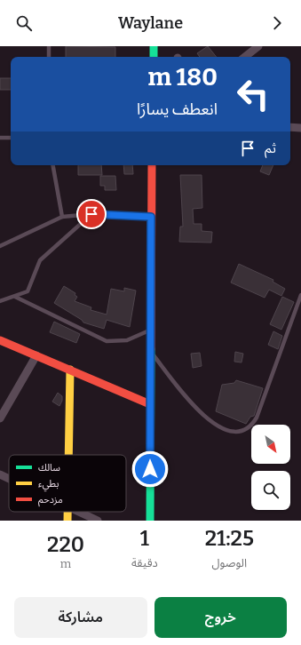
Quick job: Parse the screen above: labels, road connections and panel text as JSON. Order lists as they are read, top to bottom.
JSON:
{
  "legend": ["سالك", "بطيء", "مزدحم"],
  "north": "bottom right",
  "page": {
    "header": "Waylane",
    "turn": ["180 m", "انعطف يسارًا"],
    "then": "ثم",
    "eta": [
      "21:25",
      "الوصول",
      "1",
      "دقيقة",
      "220",
      "m"
    ],
    "buttons": ["خروج", "مشاركة"]
  }
}
